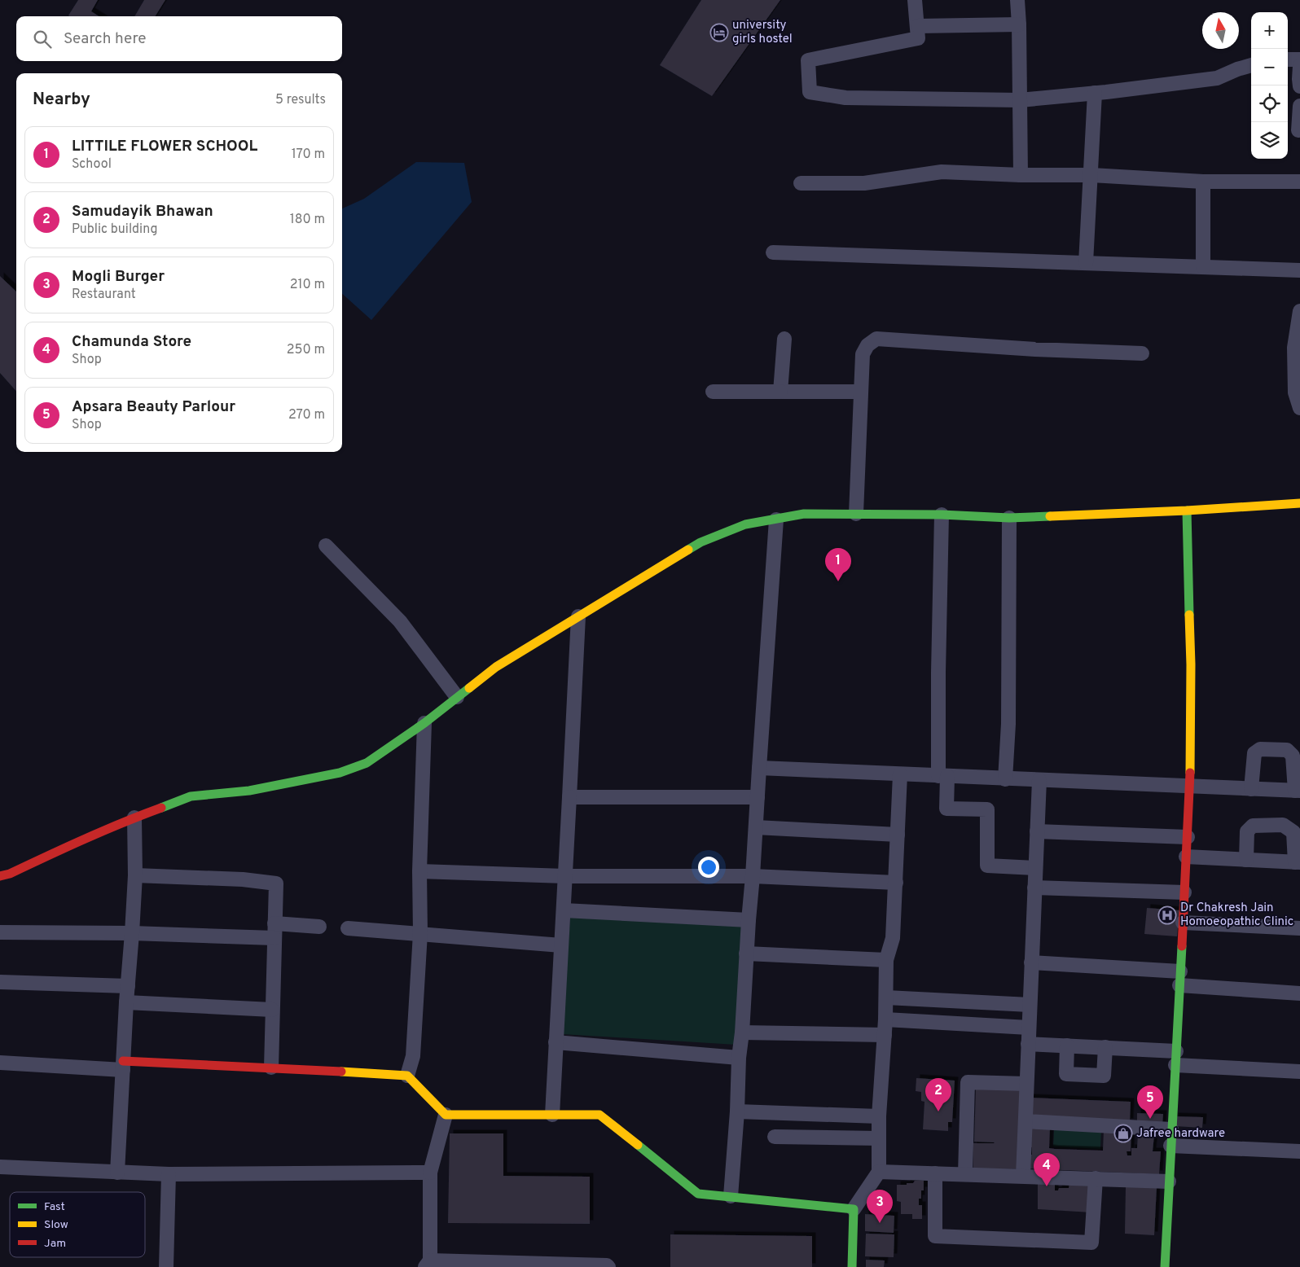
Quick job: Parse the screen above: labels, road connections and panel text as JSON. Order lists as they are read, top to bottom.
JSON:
{
  "places": {
    "hotel": ["university girls hostel"],
    "hospital": ["Dr Chakresh Jain Homoeopathic Clinic"],
    "shop": ["Jafree hardware"]
  },
  "legend": ["Fast", "Slow", "Jam"],
  "north": "top",
  "page": {
    "map_buttons": ["+", "−"],
    "search": "Search here",
    "heading": ["Nearby", "5 results"],
    "list": [
      {
        "mark": "1",
        "name": "LITTILE FLOWER SCHOOL",
        "note": "School",
        "value": "170 m"
      },
      {
        "mark": "2",
        "name": "Samudayik Bhawan",
        "note": "Public building",
        "value": "180 m"
      },
      {
        "mark": "3",
        "name": "Mogli Burger",
        "note": "Restaurant",
        "value": "210 m"
      },
      {
        "mark": "4",
        "name": "Chamunda Store",
        "note": "Shop",
        "value": "250 m"
      },
      {
        "mark": "5",
        "name": "Apsara Beauty Parlour",
        "note": "Shop",
        "value": "270 m"
      }
    ],
    "pins": [
      "1",
      "2",
      "5",
      "4",
      "3"
    ]
  }
}
